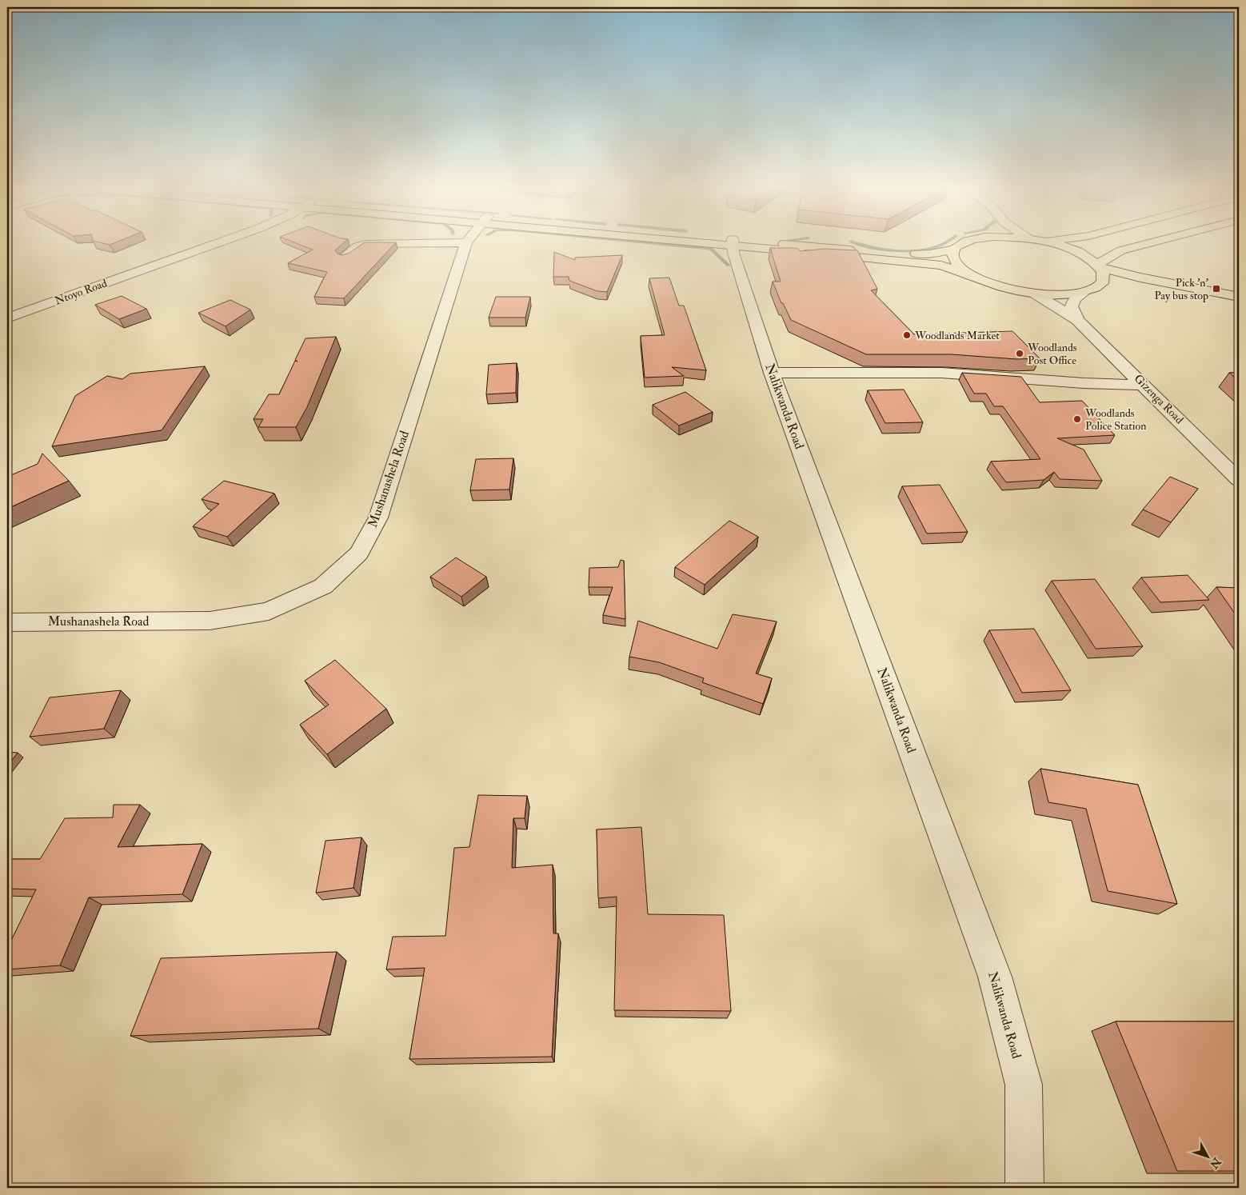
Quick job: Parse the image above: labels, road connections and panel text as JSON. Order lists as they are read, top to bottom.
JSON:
{
  "streets": {
    "street": [
      "Ntoyo Road",
      "Gizenga Road",
      "Nalikwanda Road",
      "Mushanashela Road"
    ]
  },
  "places": {
    "transit": ["Pick 'n' Pay bus stop"],
    "other": ["Woodlands Market", "Woodlands Post Office", "Woodlands Police Station"]
  },
  "north": "bottom right"
}
